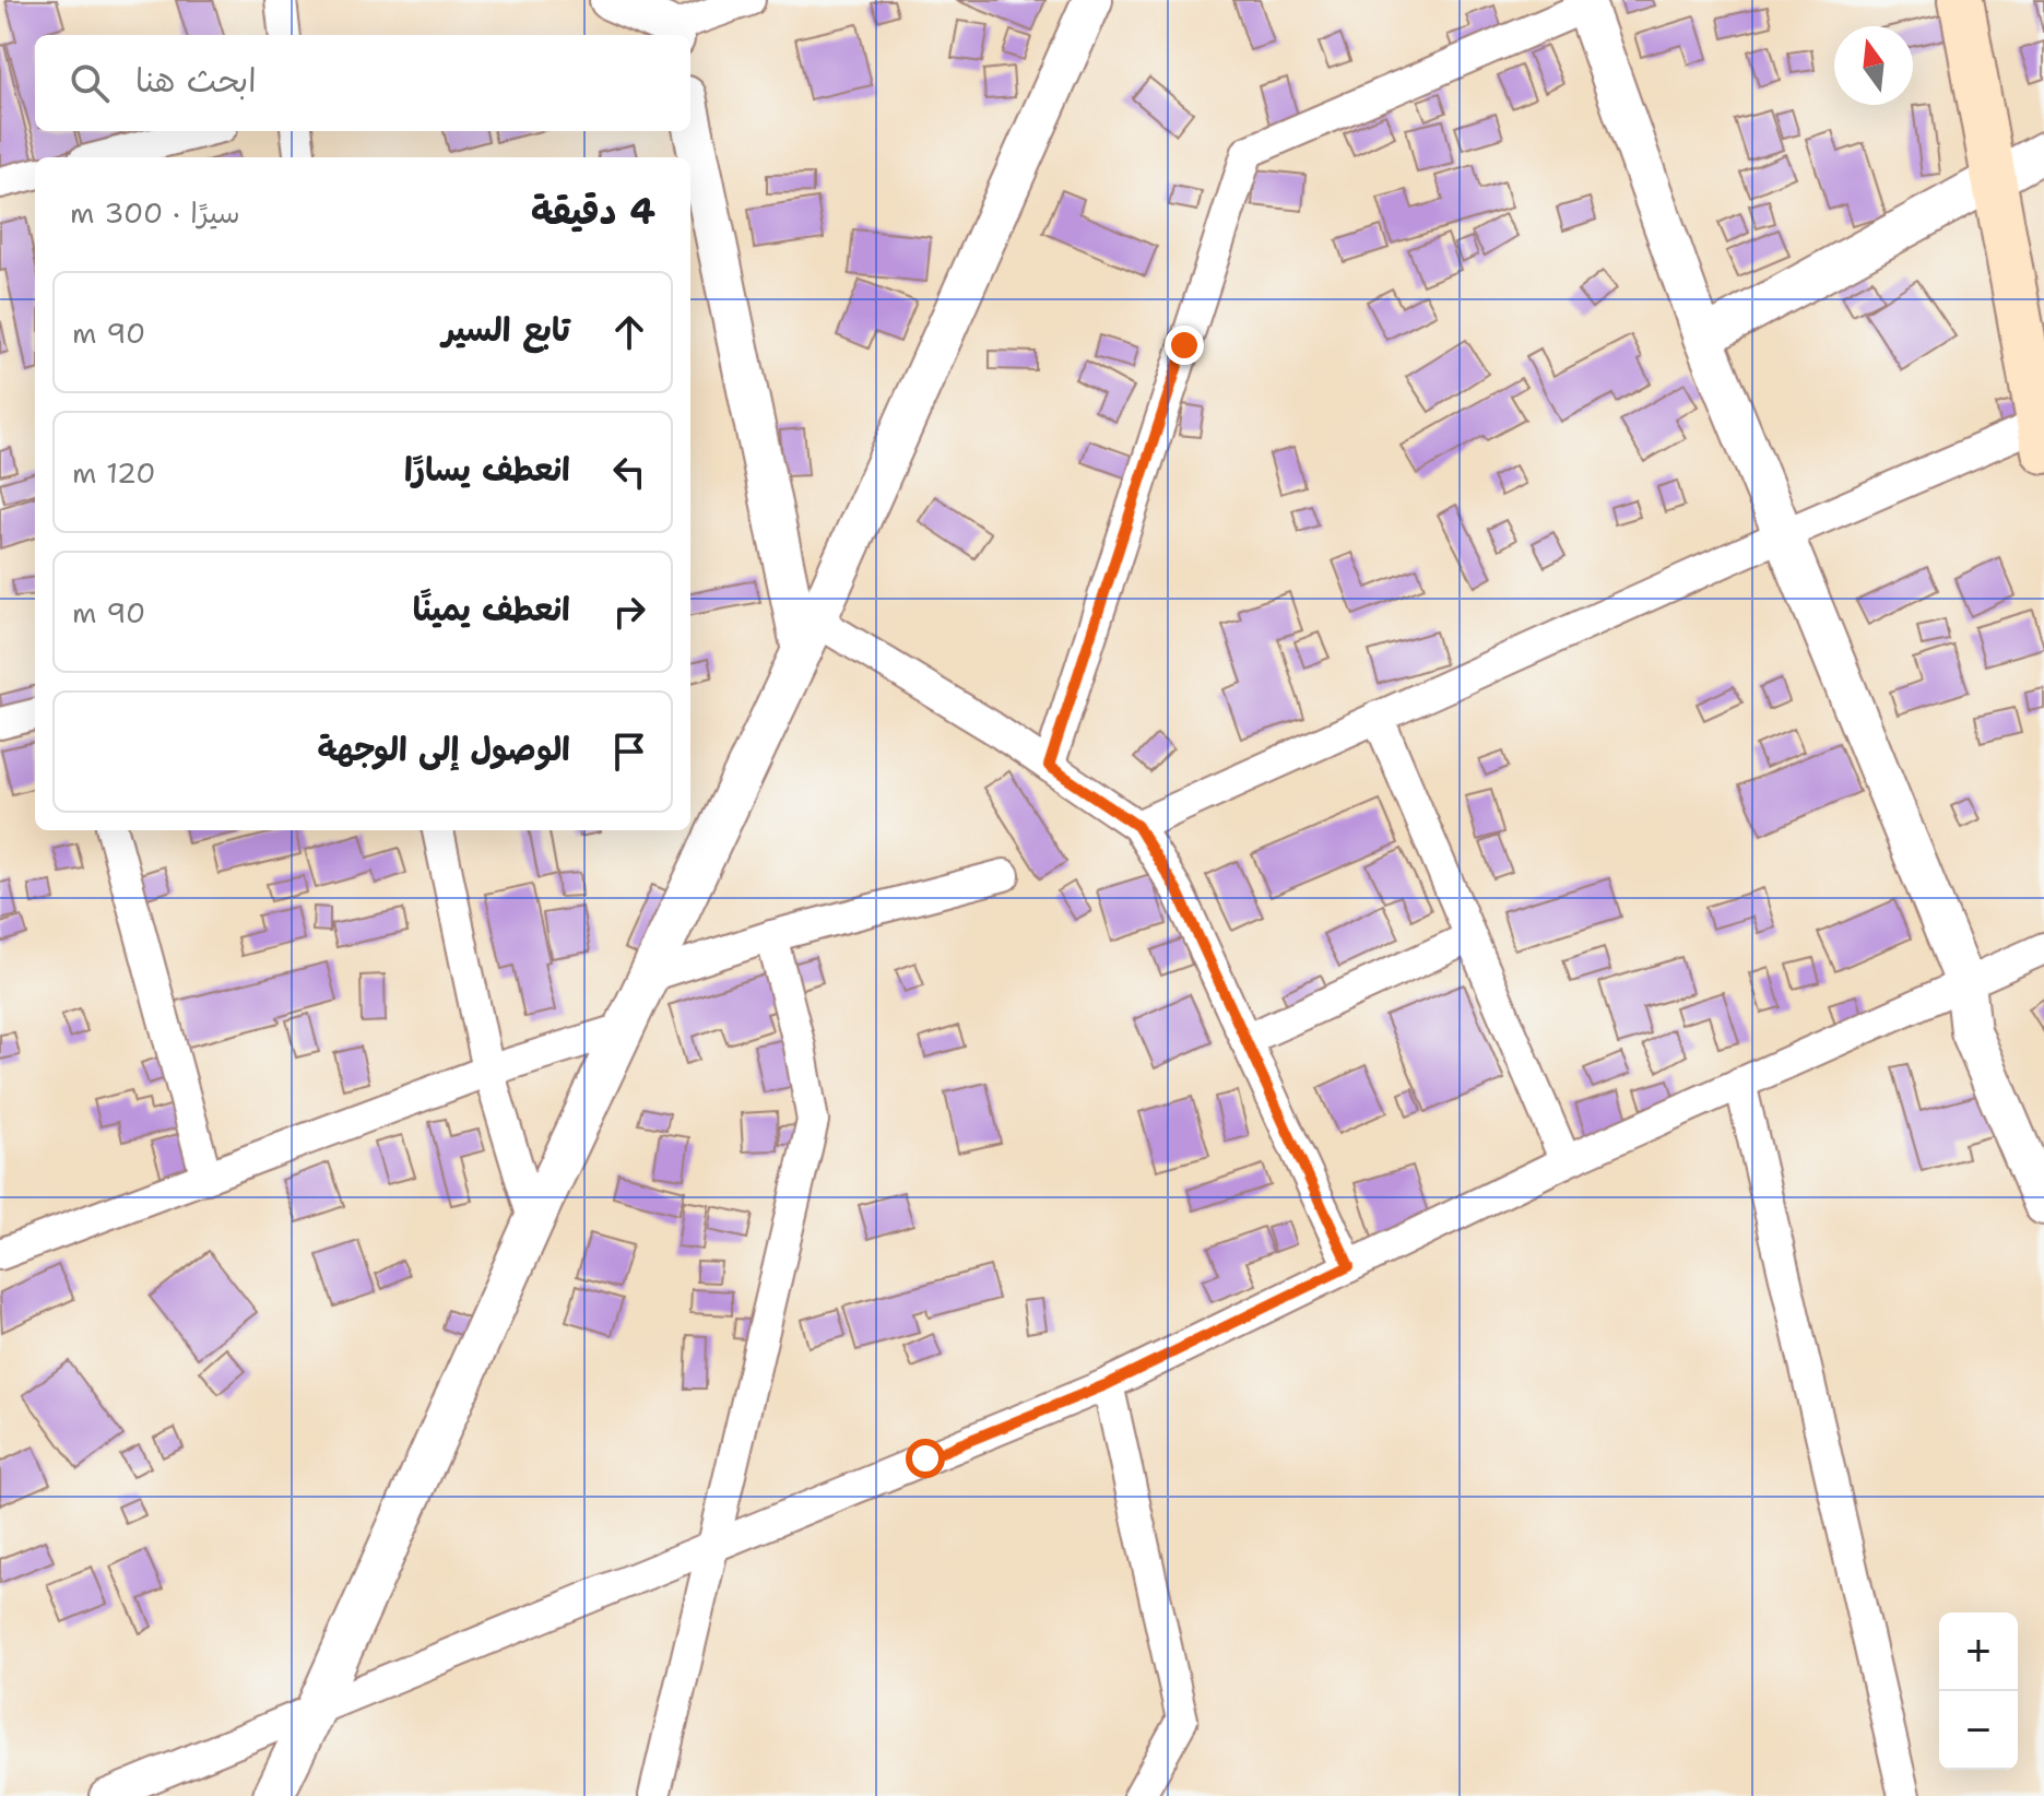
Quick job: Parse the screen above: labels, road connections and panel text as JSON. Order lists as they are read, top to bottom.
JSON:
{
  "north": "top",
  "page": {
    "search": "ابحث هنا",
    "heading": ["4 دقيقة", "سيرًا · 300 m"],
    "list": [
      ["تابع السير", "90 m"],
      ["انعطف يسارًا", "120 m"],
      ["انعطف يمينًا", "90 m"],
      "الوصول إلى الوجهة"
    ],
    "map_buttons": ["+", "−"]
  }
}
